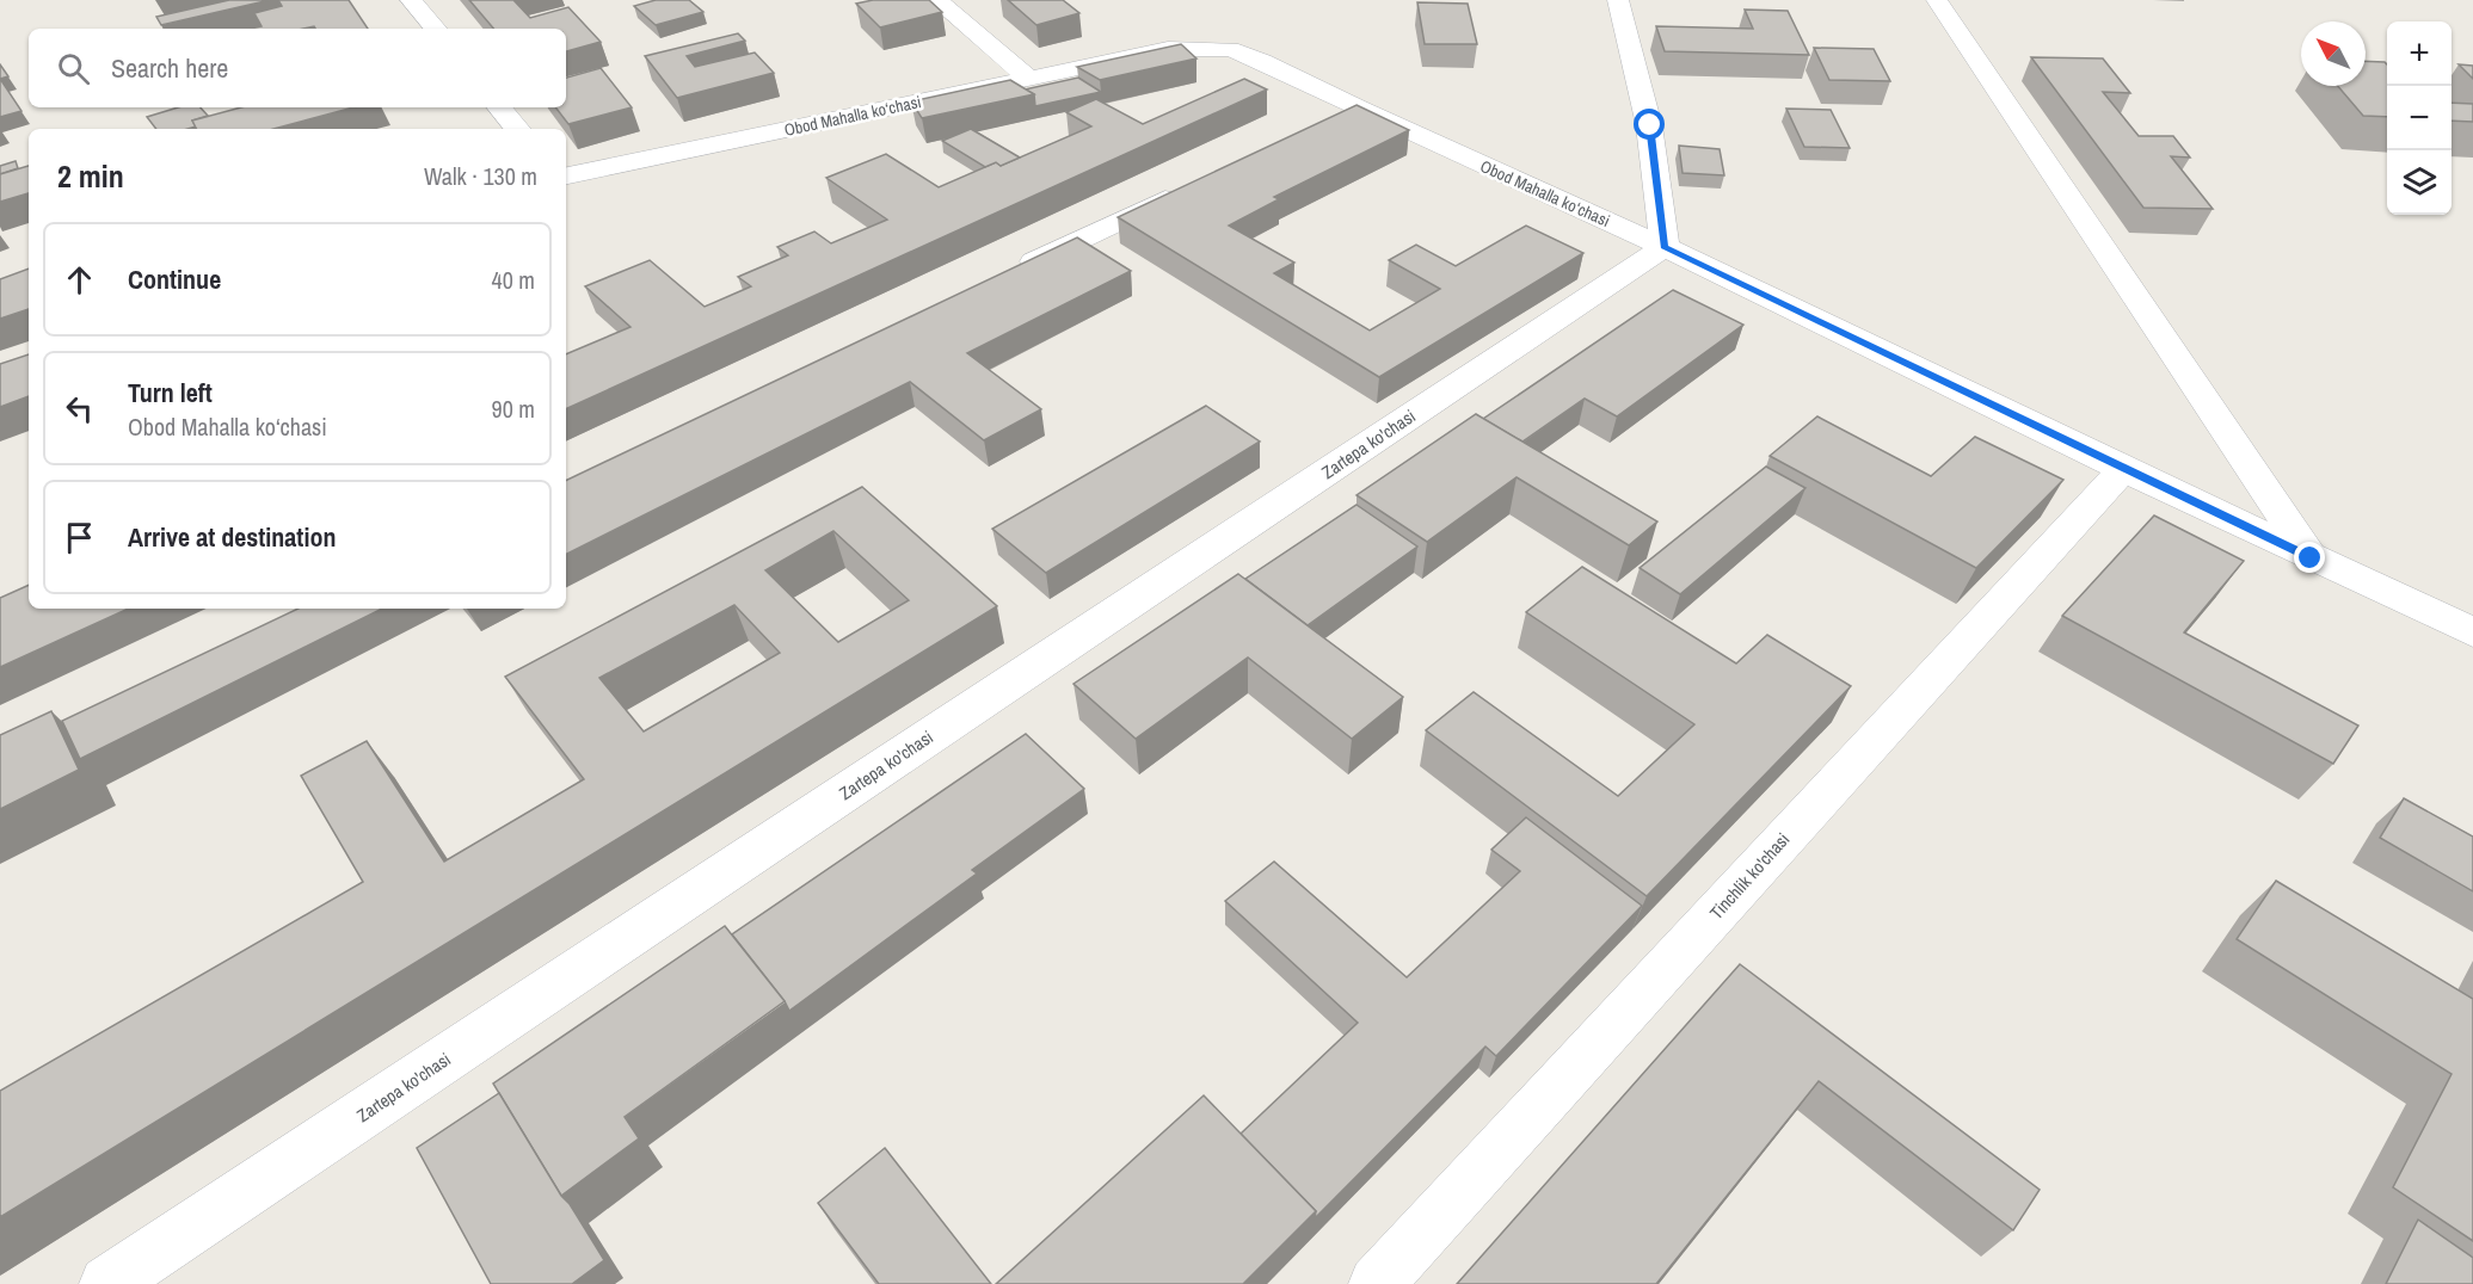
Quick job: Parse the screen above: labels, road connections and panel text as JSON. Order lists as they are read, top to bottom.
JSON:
{
  "streets": {
    "street": ["Obod Mahalla ko‘chasi", "Zartepa ko'chasi", "Tinchlik ko'chasi"]
  },
  "crossings": [
    ["Obod Mahalla ko‘chasi", "Zartepa ko'chasi"],
    ["Obod Mahalla ko‘chasi", "Tinchlik ko'chasi"]
  ],
  "north": "top left",
  "page": {
    "map_buttons": ["+", "−"],
    "search": "Search here",
    "heading": ["2 min", "Walk · 130 m"],
    "list": [
      ["Continue", "40 m"],
      ["Turn left", "Obod Mahalla ko‘chasi", "90 m"],
      "Arrive at destination"
    ]
  }
}
